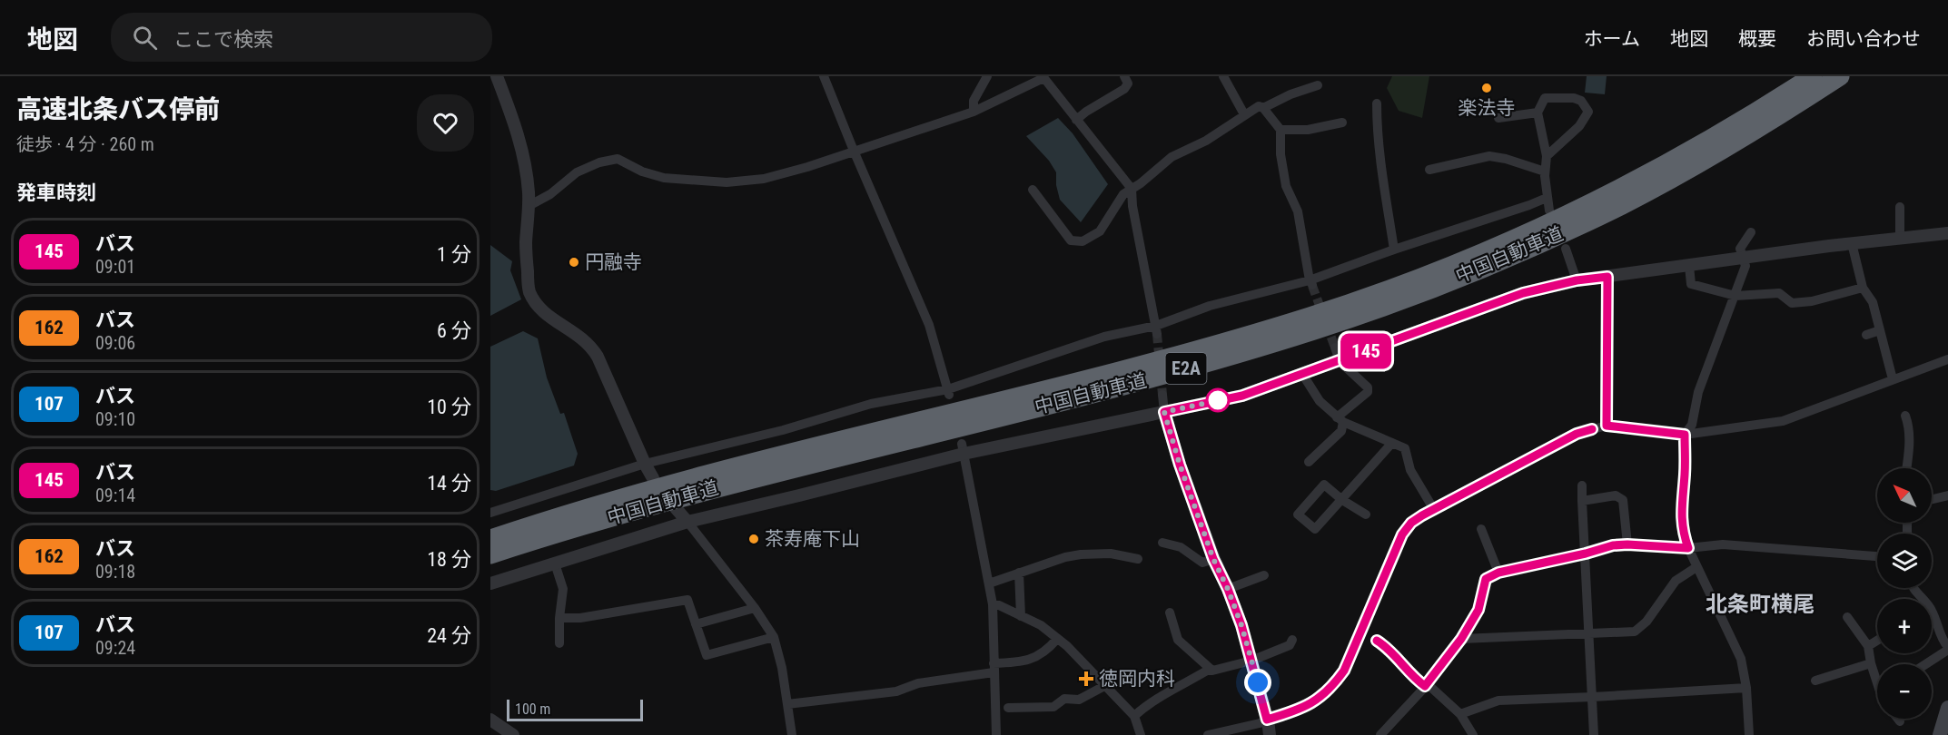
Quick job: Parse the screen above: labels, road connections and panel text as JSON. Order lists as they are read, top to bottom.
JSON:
{
  "streets": {
    "highway": ["中国自動車道", "E2A"]
  },
  "districts": ["北条町横尾"],
  "places": {
    "other": ["楽法寺", "円融寺", "茶寿庵下山"],
    "health": ["徳岡内科"]
  },
  "lines": ["bus line 145"],
  "scale_bar": "100 m",
  "north": "top left",
  "page": {
    "header": "地図",
    "search": "ここで検索",
    "nav": [
      "ホーム",
      "地図",
      "概要",
      "お問い合わせ"
    ],
    "heading": [
      ["高速北条バス停前", "徒歩 · 4 分 · 260 m"],
      "発車時刻"
    ],
    "on_map": "145",
    "list": [
      {
        "mark": "145",
        "name": "バス",
        "note": "09:01",
        "value": "1 分"
      },
      {
        "mark": "162",
        "name": "バス",
        "note": "09:06",
        "value": "6 分"
      },
      {
        "mark": "107",
        "name": "バス",
        "note": "09:10",
        "value": "10 分"
      },
      {
        "mark": "145",
        "name": "バス",
        "note": "09:14",
        "value": "14 分"
      },
      {
        "mark": "162",
        "name": "バス",
        "note": "09:18",
        "value": "18 分"
      },
      {
        "mark": "107",
        "name": "バス",
        "note": "09:24",
        "value": "24 分"
      }
    ],
    "map_buttons": ["+", "−"],
    "scale": "100 m"
  }
}
